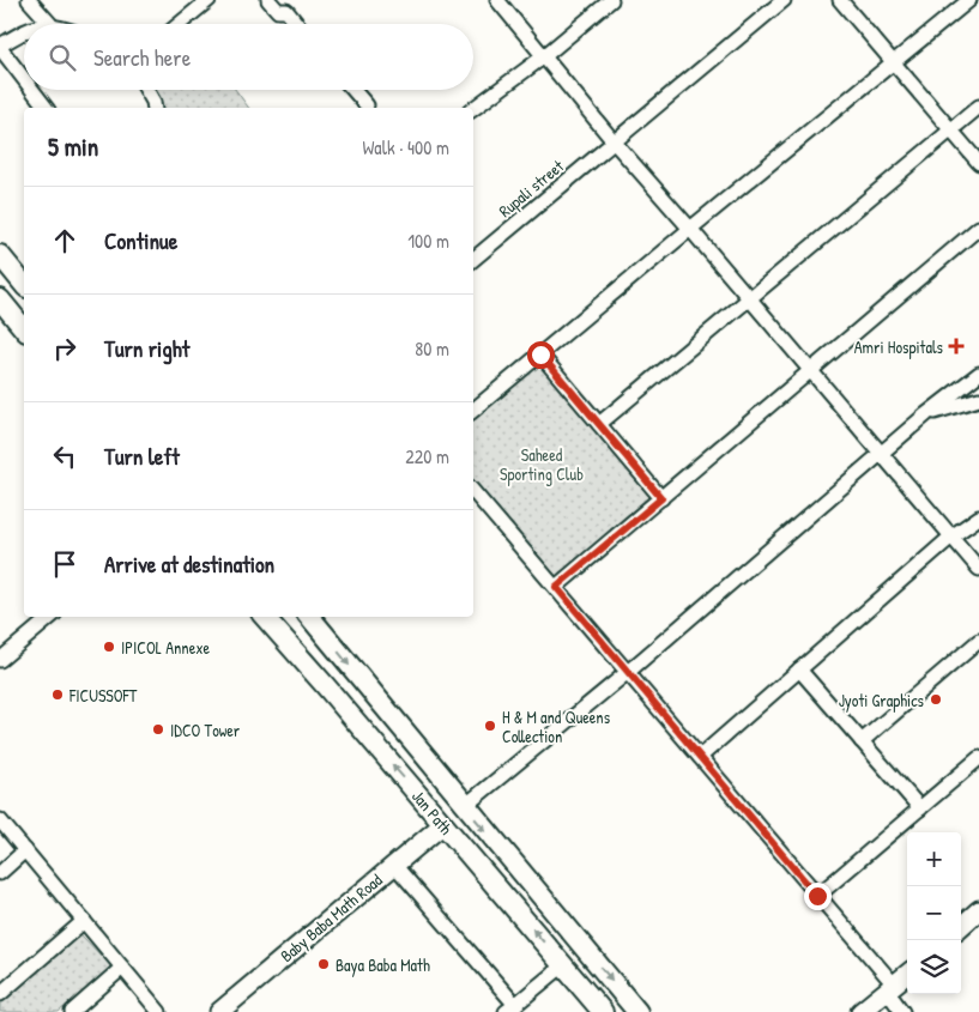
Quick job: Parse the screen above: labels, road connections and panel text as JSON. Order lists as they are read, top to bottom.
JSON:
{
  "streets": {
    "main road": ["Jan Path"],
    "street": ["Rupali street", "Baby Baba Math Road"]
  },
  "crossings": [
    ["Jan Path", "Baby Baba Math Road"]
  ],
  "parks": ["Saheed Sporting Club"],
  "places": {
    "health": ["Amri Hospitals"],
    "other": [
      "IPICOL Annexe",
      "FICUSSOFT",
      "Jyoti Graphics",
      "H & M and Queens Collection",
      "IDCO Tower",
      "Baya Baba Math"
    ]
  },
  "page": {
    "search": "Search here",
    "heading": ["5 min", "Walk · 400 m"],
    "list": [
      ["Continue", "100 m"],
      ["Turn right", "80 m"],
      ["Turn left", "220 m"],
      "Arrive at destination"
    ],
    "map_buttons": ["+", "−"]
  }
}
